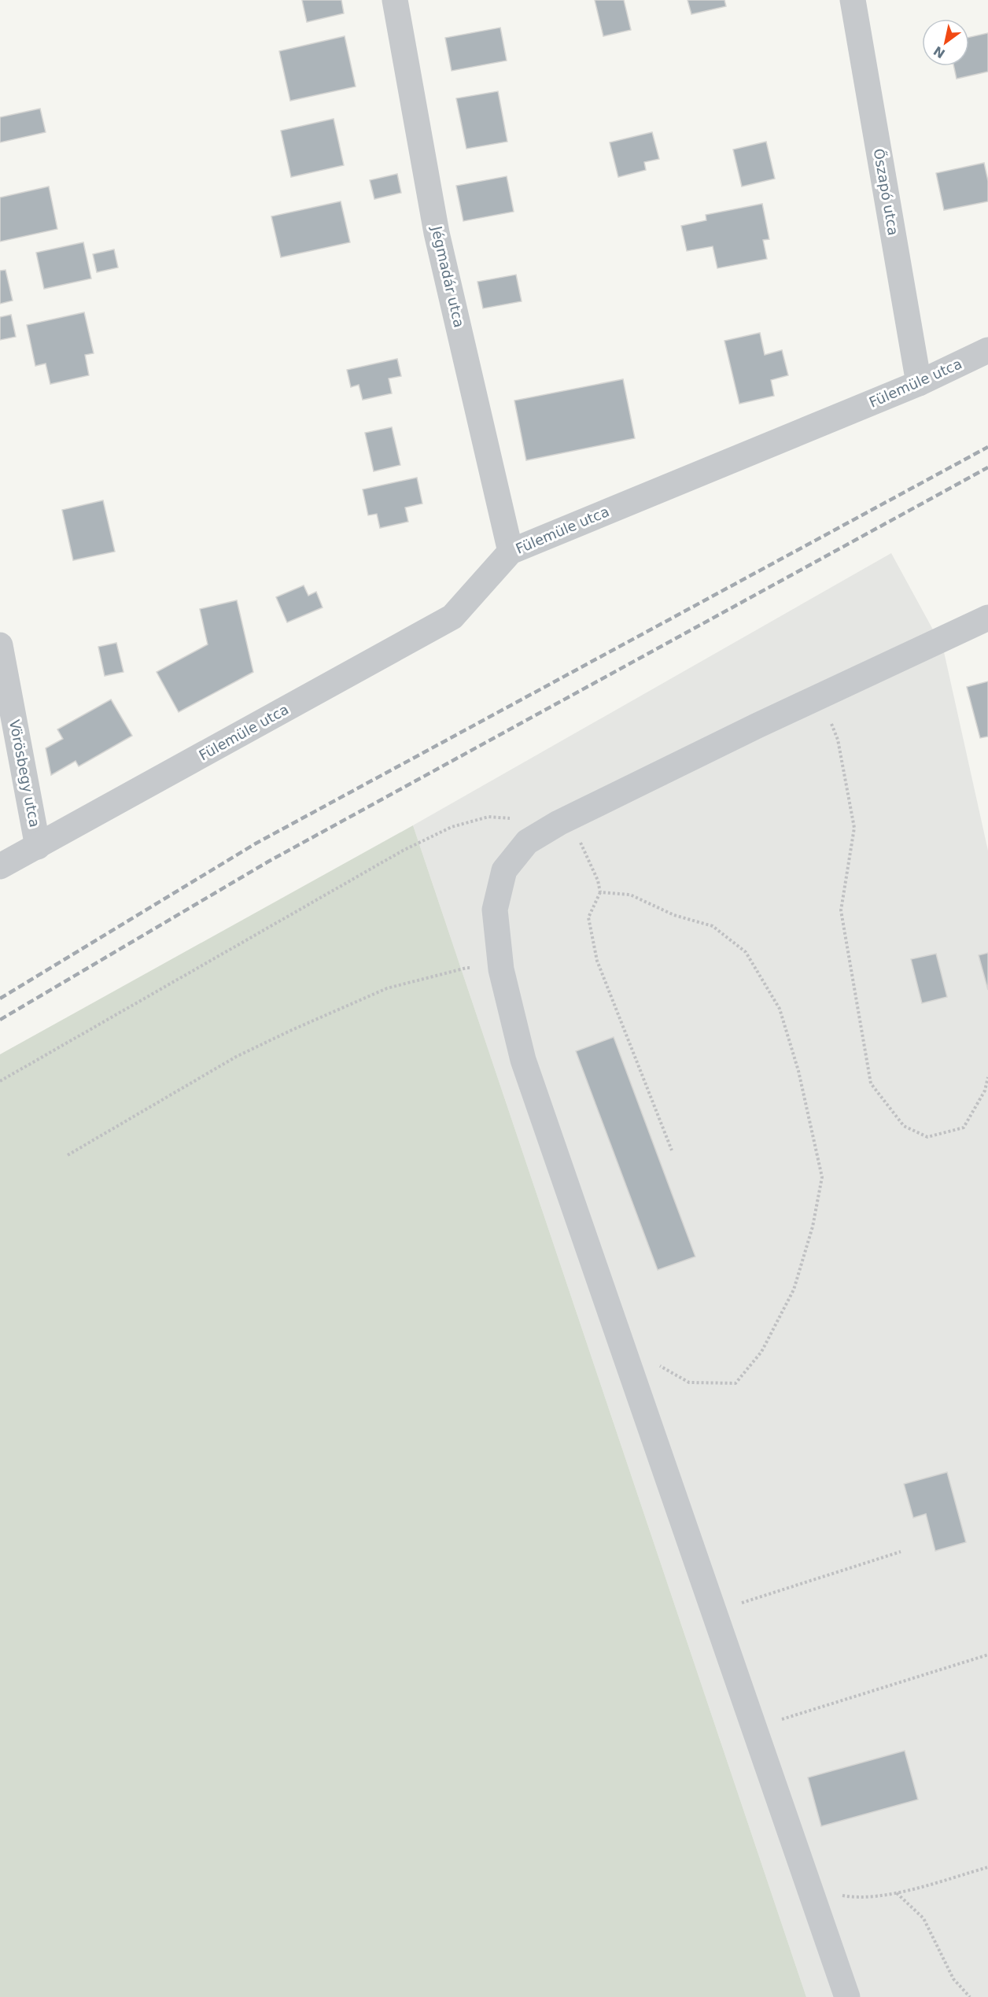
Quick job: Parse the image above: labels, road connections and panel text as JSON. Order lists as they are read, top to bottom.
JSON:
{
  "streets": {
    "street": [
      "Őszapó utca",
      "Jégmadár utca",
      "Fülemüle utca",
      "Vörösbegy utca"
    ]
  },
  "crossings": [
    ["Őszapó utca", "Fülemüle utca"],
    ["Jégmadár utca", "Fülemüle utca"],
    ["Fülemüle utca", "Vörösbegy utca"]
  ],
  "north": "bottom left"
}
